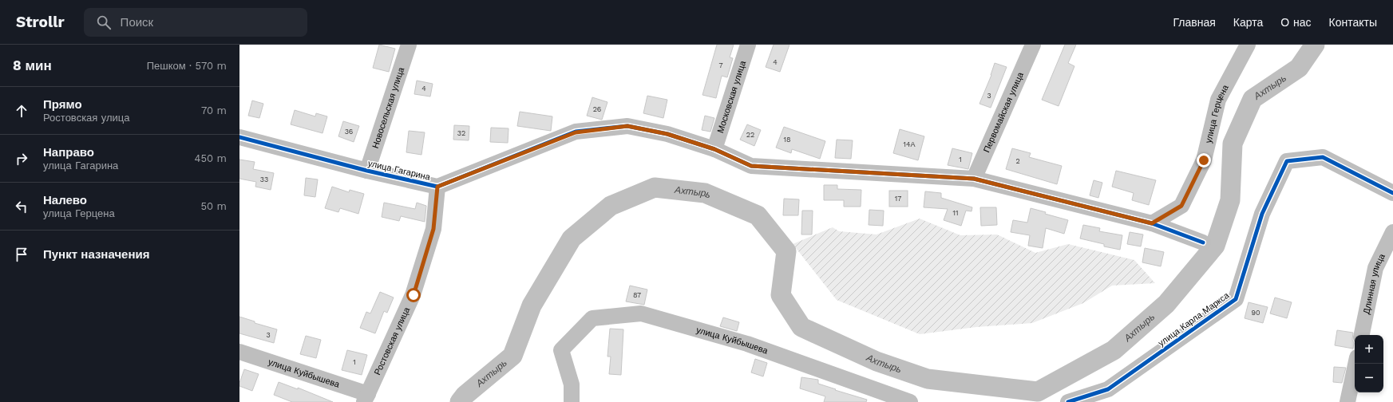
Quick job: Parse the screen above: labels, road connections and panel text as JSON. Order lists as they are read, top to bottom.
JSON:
{
  "streets": {
    "street": [
      "Московская улица",
      "Новосельская улица",
      "Первомайская улица",
      "улица Герцена",
      "улица Гагарина",
      "Длинная улица",
      "улица Карла Маркса",
      "улица Куйбышева",
      "Ростовская улица"
    ]
  },
  "crossings": [
    ["Московская улица", "улица Гагарина"],
    ["Новосельская улица", "улица Гагарина"],
    ["Первомайская улица", "улица Гагарина"],
    ["улица Герцена", "улица Гагарина"],
    ["улица Гагарина", "Ростовская улица"],
    ["улица Куйбышева", "Ростовская улица"]
  ],
  "water": ["Ахтырь"],
  "house_numbers": [
    "4",
    "7",
    "4",
    "3",
    "26",
    "36",
    "32",
    "22",
    "18",
    "14А",
    "1",
    "2",
    "33",
    "17",
    "11",
    "87",
    "90",
    "3",
    "1"
  ],
  "page": {
    "header": "Strollr",
    "search": "Поиск",
    "nav": [
      "Главная",
      "Карта",
      "О нас",
      "Контакты"
    ],
    "heading": ["8 мин", "Пешком · 570 m"],
    "list": [
      ["Прямо", "Ростовская улица", "70 m"],
      ["Направо", "улица Гагарина", "450 m"],
      ["Налево", "улица Герцена", "50 m"],
      "Пункт назначения"
    ],
    "map_buttons": ["+", "−"]
  }
}
